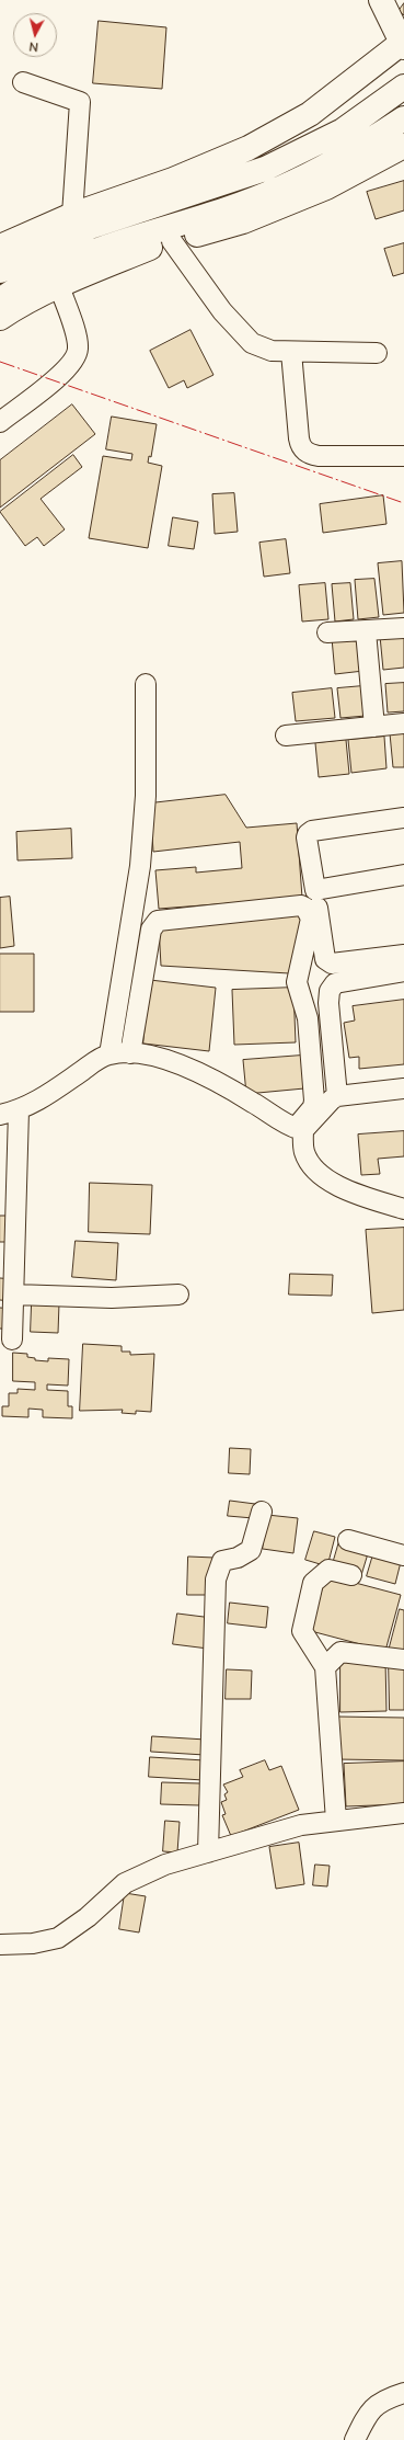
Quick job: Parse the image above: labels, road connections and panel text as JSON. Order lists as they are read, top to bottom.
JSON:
{
  "north": "bottom"
}
